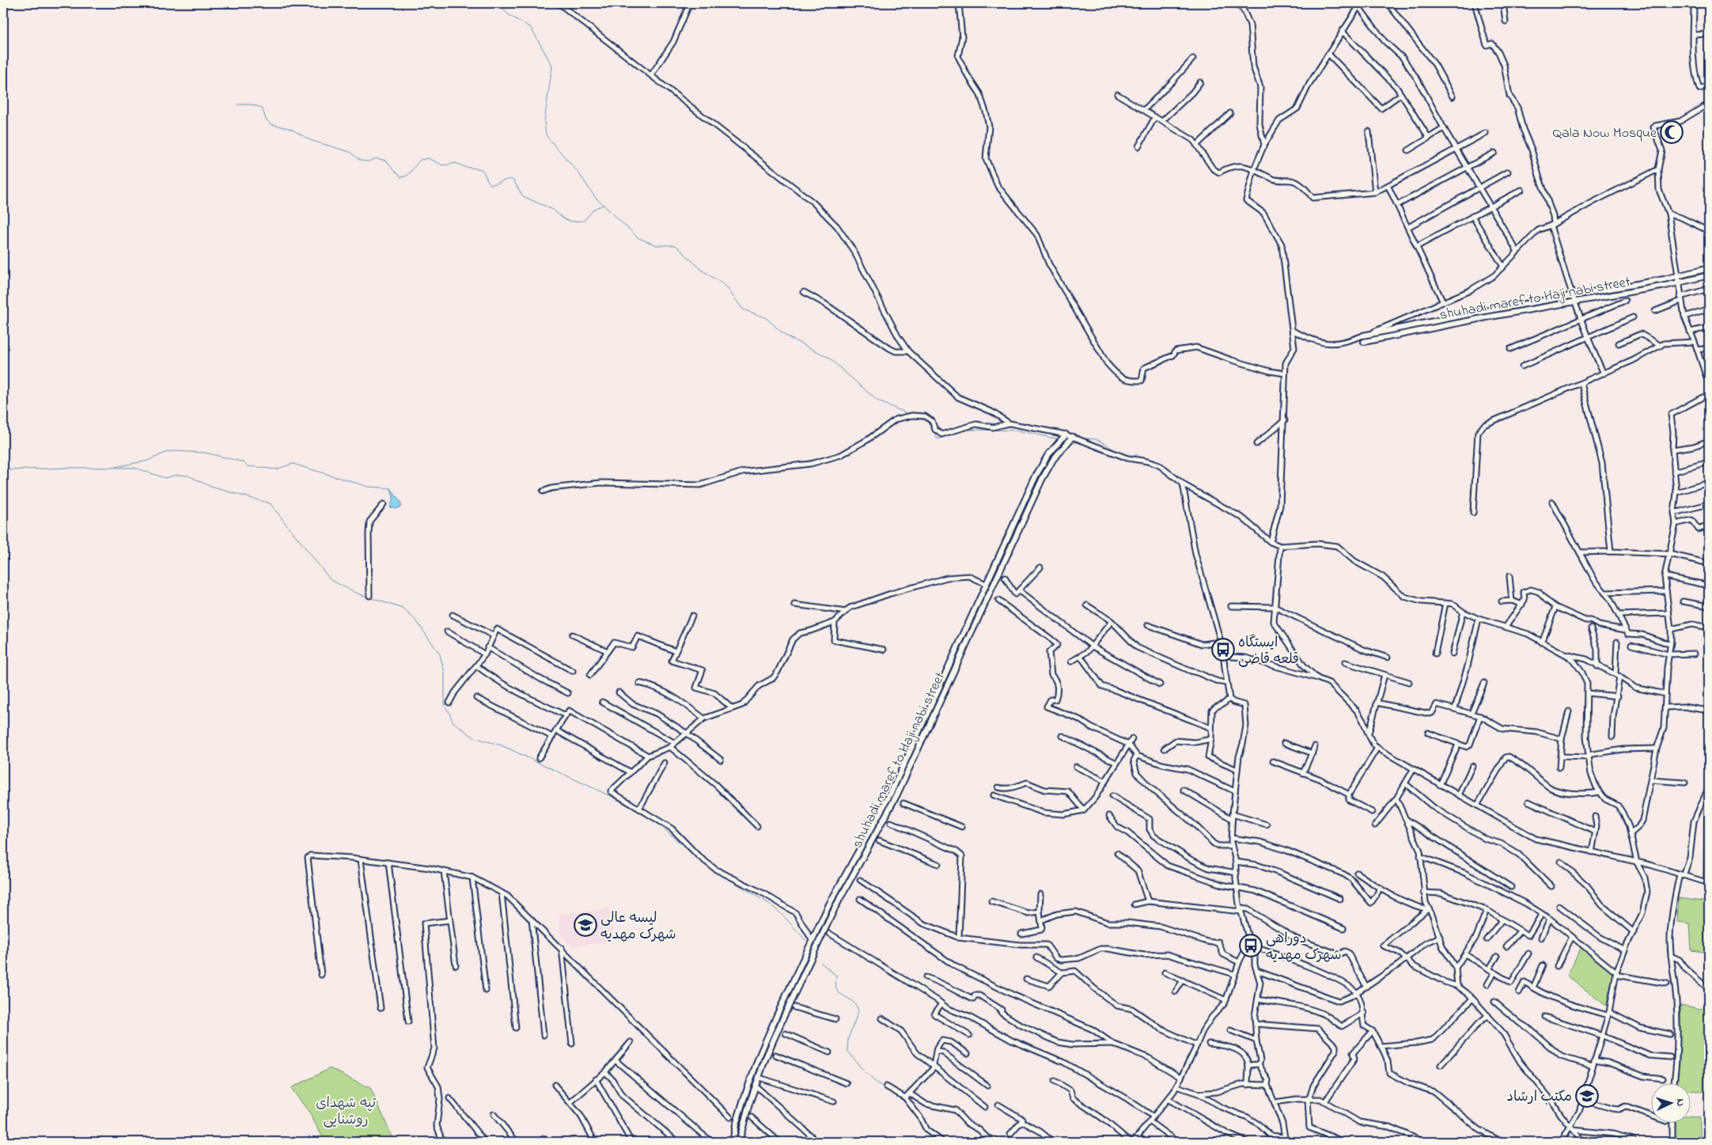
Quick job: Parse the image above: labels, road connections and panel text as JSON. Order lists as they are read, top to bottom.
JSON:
{
  "streets": {
    "main road": ["shuhadi maref to Haji nabi street"]
  },
  "parks": ["تپه شهدای روشنایی"],
  "places": {
    "mosque": ["Qala Now Mosque"],
    "bus stop": ["ایستگاه قلعه قاضی", "دوراهی شهرک مهدیه"],
    "school or university": ["لیسه عالی شهرک مهدیه", "مکتب ارشاد"]
  },
  "north": "right"
}
